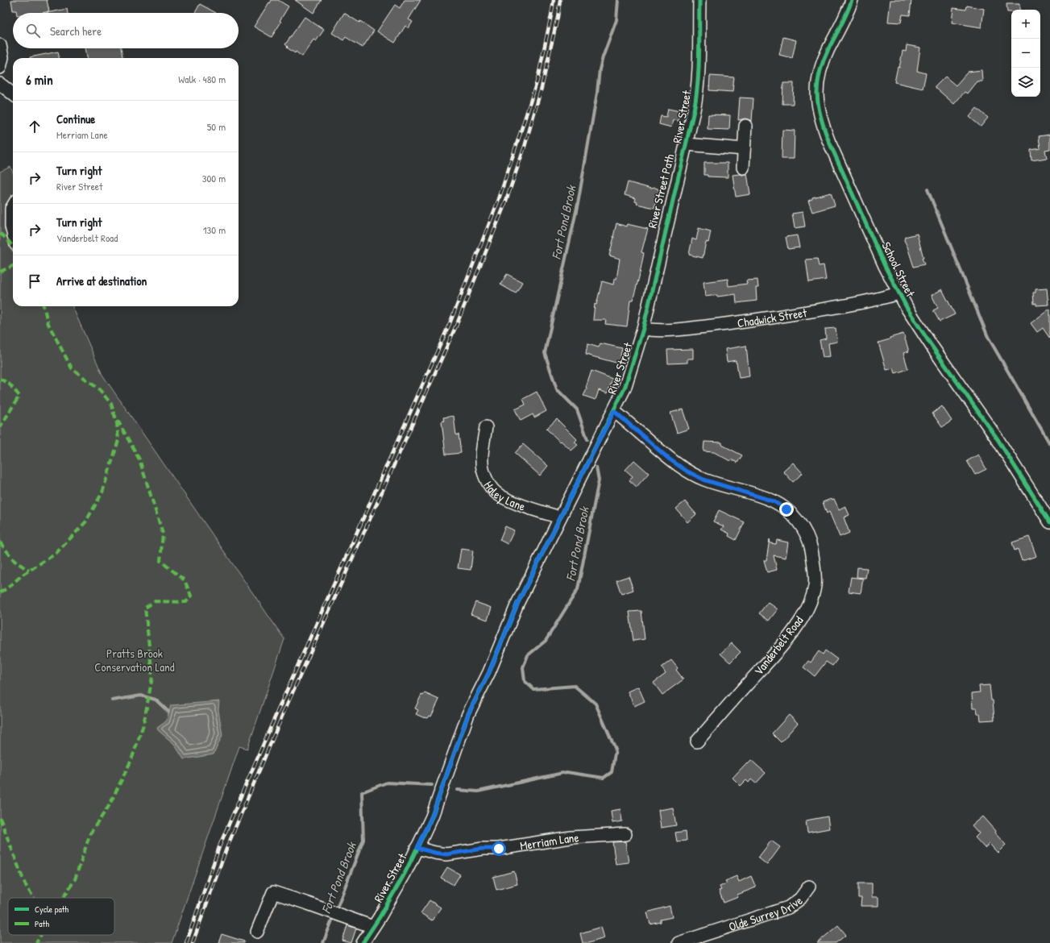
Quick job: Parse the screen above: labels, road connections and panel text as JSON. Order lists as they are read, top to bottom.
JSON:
{
  "streets": {
    "street": [
      "River Street",
      "School Street",
      "Chadwick Street",
      "Haley Lane",
      "Vanderbelt Road",
      "Merriam Lane",
      "Olde Surrey Drive"
    ],
    "cycle path": ["River Street Path"]
  },
  "crossings": [
    ["River Street", "Chadwick Street"],
    ["River Street", "Haley Lane"],
    ["River Street", "Vanderbelt Road"],
    ["River Street", "Merriam Lane"],
    ["School Street", "Chadwick Street"]
  ],
  "water": ["Fort Pond Brook"],
  "parks": ["Pratts Brook Conservation Land"],
  "legend": ["Cycle path", "Path"],
  "page": {
    "map_buttons": ["+", "−"],
    "search": "Search here",
    "heading": ["6 min", "Walk · 480 m"],
    "list": [
      ["Continue", "Merriam Lane", "50 m"],
      ["Turn right", "River Street", "300 m"],
      ["Turn right", "Vanderbelt Road", "130 m"],
      "Arrive at destination"
    ]
  }
}
